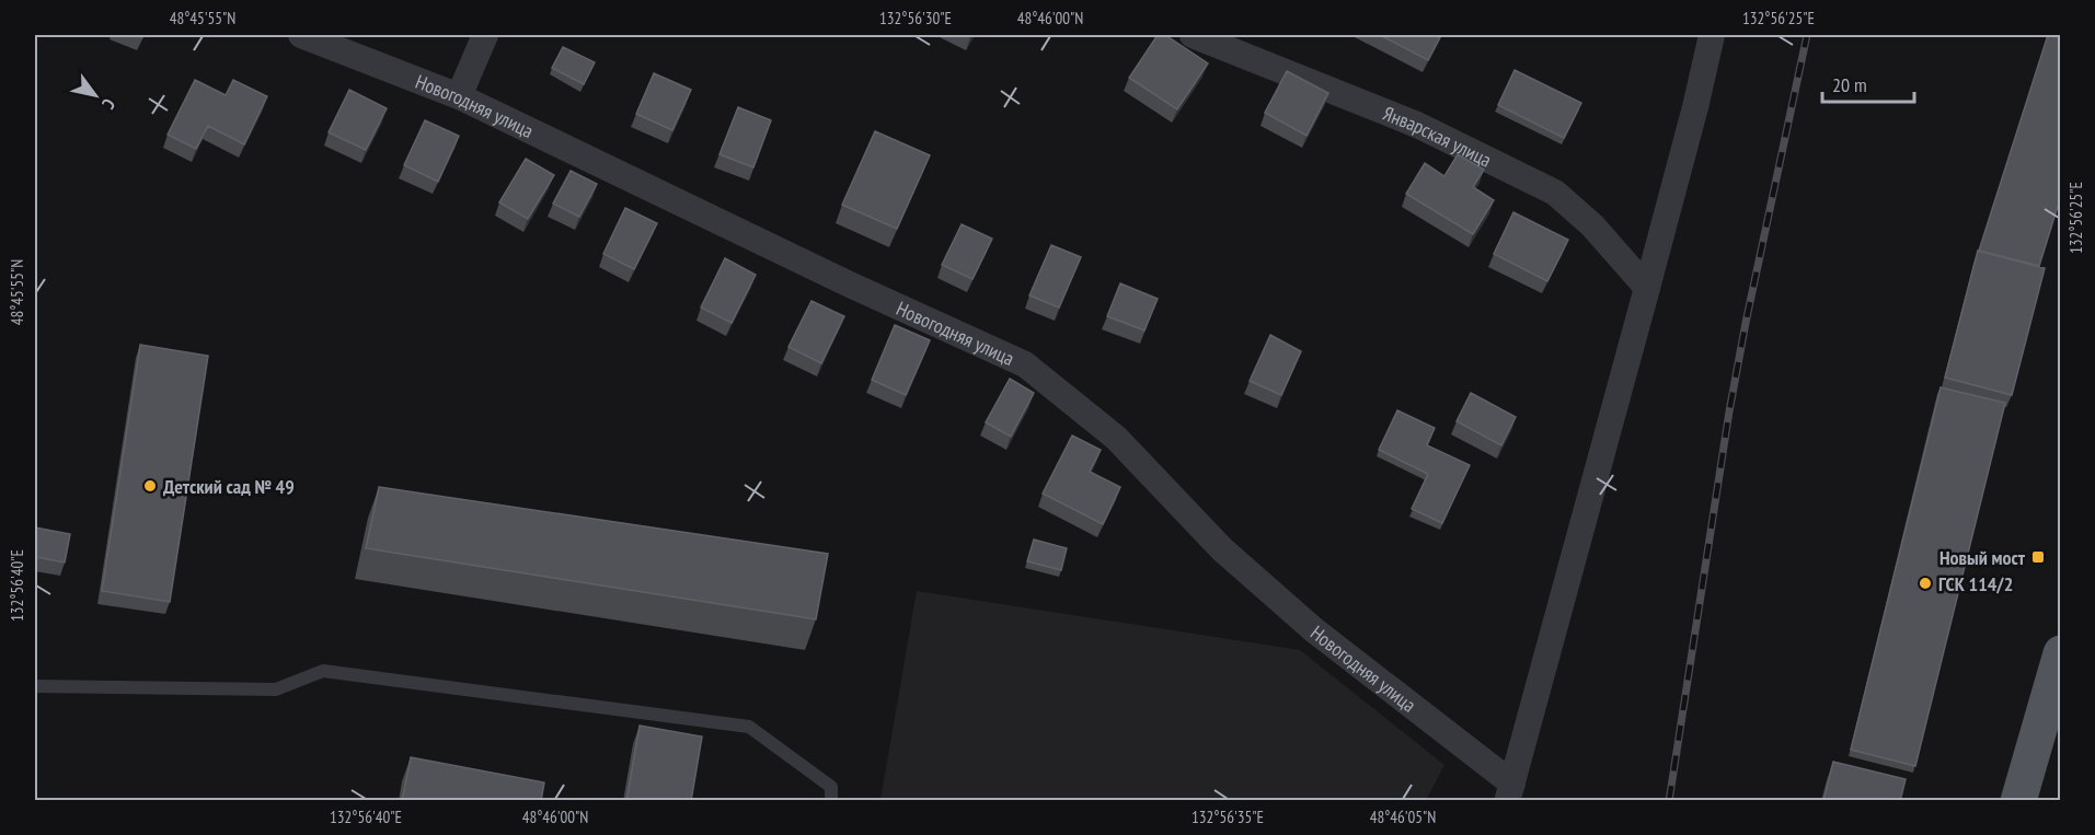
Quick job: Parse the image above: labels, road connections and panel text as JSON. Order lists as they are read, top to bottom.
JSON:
{
  "streets": {
    "street": ["Новогодняя улица", "Январская улица"]
  },
  "places": {
    "other": ["Детский сад № 49", "ГСК 114/2"],
    "transit": ["Новый мост"]
  },
  "scale_bar": "20 m",
  "north": "bottom right",
  "coordinates": [
    "48°45'55\"N",
    "132°56'30\"E",
    "48°46'00\"N",
    "132°56'25\"E",
    "132°56'40\"E",
    "132°56'35\"E",
    "48°46'05\"N"
  ]
}
